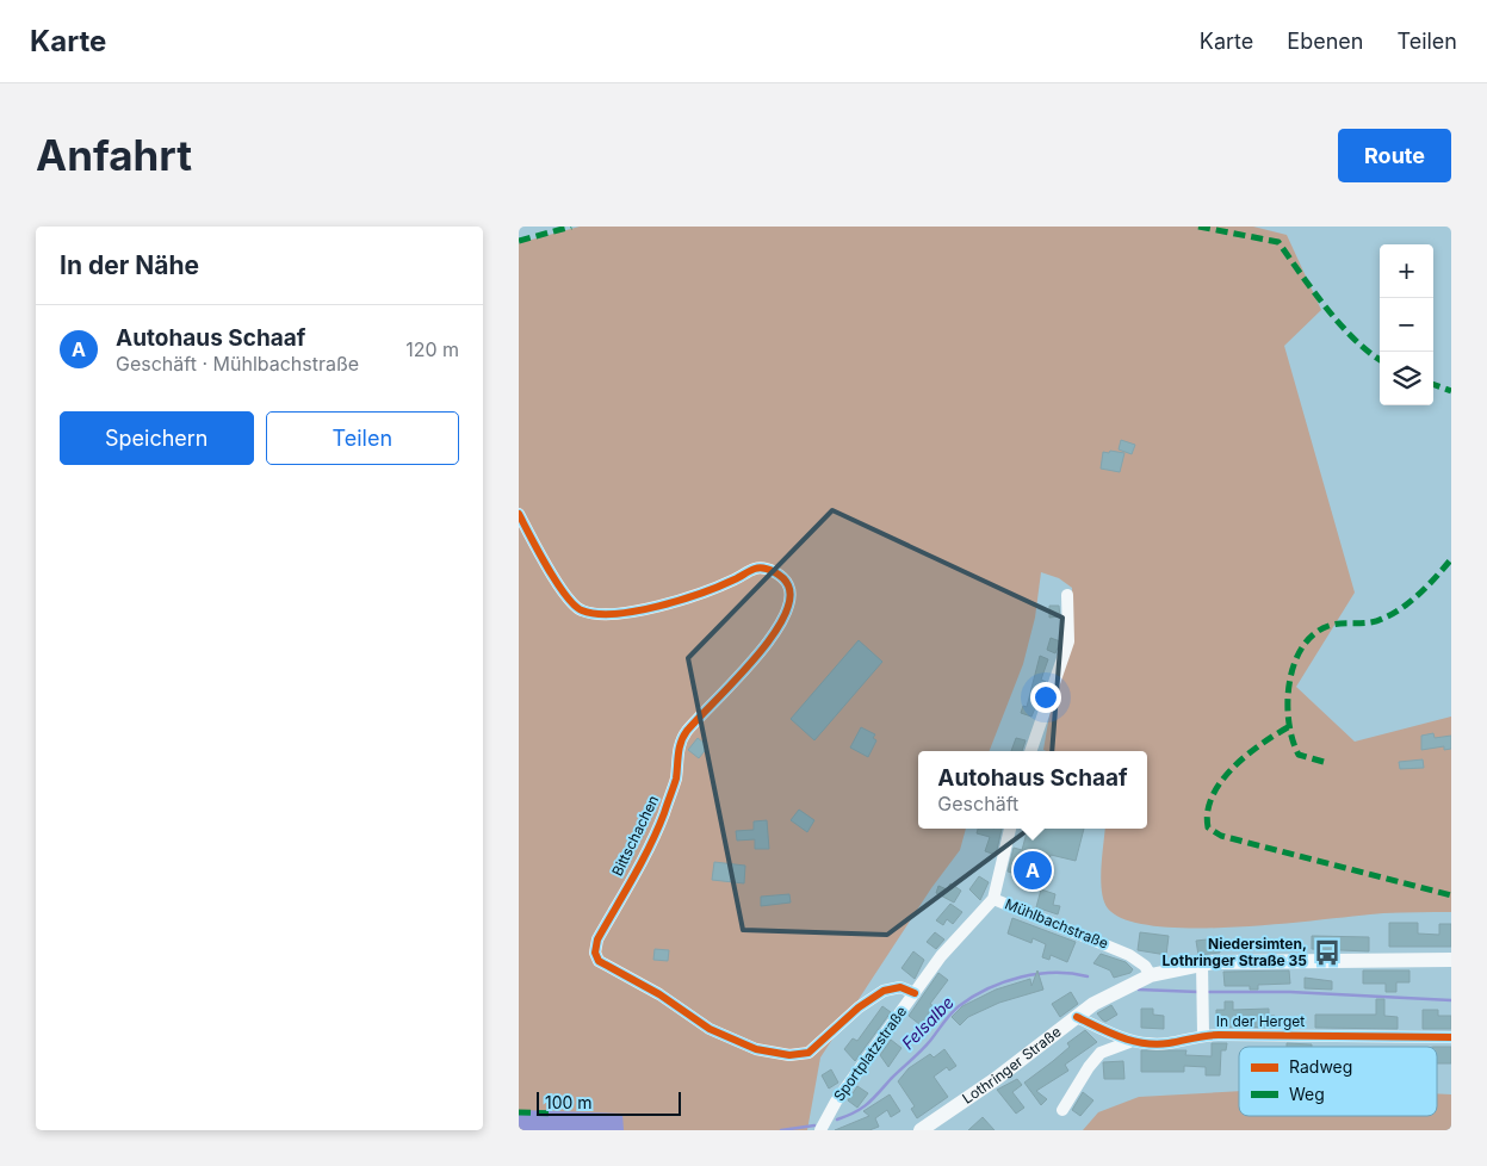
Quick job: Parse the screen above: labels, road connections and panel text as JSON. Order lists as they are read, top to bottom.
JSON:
{
  "streets": {
    "main road": ["Lothringer Straße"],
    "street": [
      "Bittschachen",
      "Mühlbachstraße",
      "In der Herget",
      "Sportplatzstraße"
    ]
  },
  "crossings": [
    ["Bittschachen", "Sportplatzstraße"],
    ["Mühlbachstraße", "Sportplatzstraße"],
    ["Mühlbachstraße", "Lothringer Straße"],
    ["In der Herget", "Lothringer Straße"]
  ],
  "water": ["Felsalbe"],
  "places": {
    "bus stop": ["Niedersimten, Lothringer Straße 35"]
  },
  "legend": ["Radweg", "Weg"],
  "scale_bar": "100 m",
  "page": {
    "header": "Karte",
    "nav": ["Karte", "Ebenen", "Teilen"],
    "buttons": [
      "Route",
      ["Speichern", "Teilen"]
    ],
    "title": "Anfahrt",
    "heading": "In der Nähe",
    "map_buttons": ["+", "−"],
    "list": [
      {
        "mark": "A",
        "name": "Autohaus Schaaf",
        "note": "Geschäft · Mühlbachstraße",
        "value": "120 m"
      }
    ],
    "popup": ["Autohaus Schaaf", "Geschäft"],
    "pins": "A",
    "scale": "100 m"
  }
}
